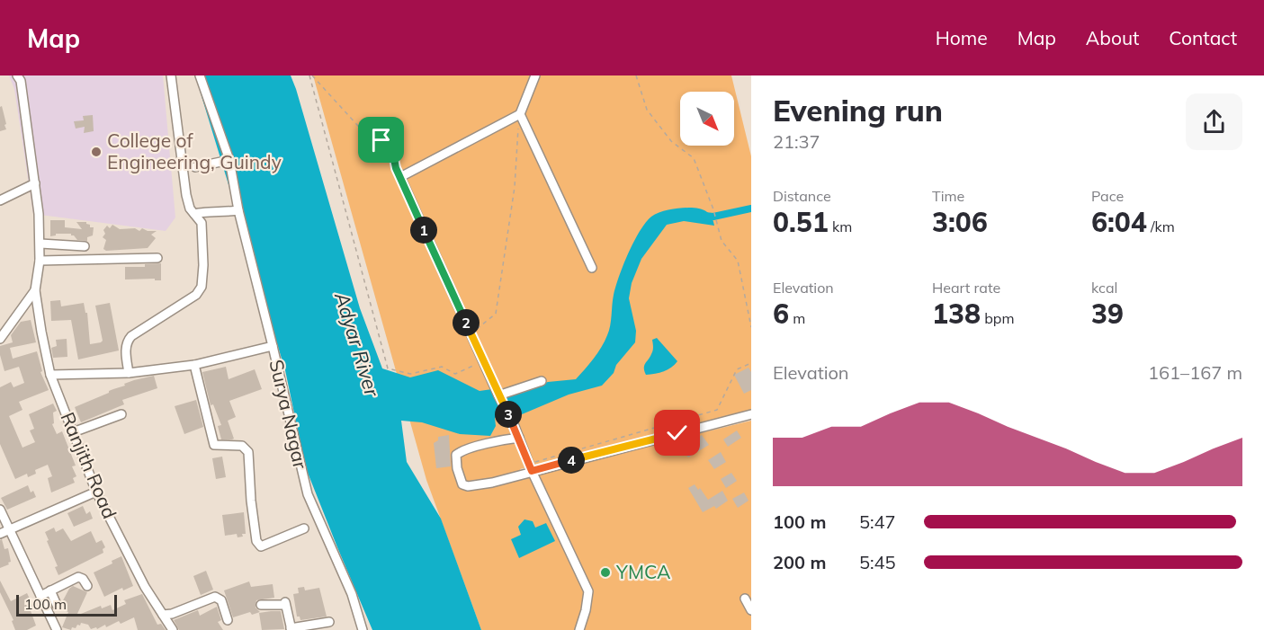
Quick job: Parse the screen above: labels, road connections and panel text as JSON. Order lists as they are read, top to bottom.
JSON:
{
  "streets": {
    "street": ["Surya Nagar", "Ranjith Road"]
  },
  "crossings": [
    ["Surya Nagar", "Ranjith Road"]
  ],
  "water": ["Adyar River"],
  "places": ["College of Engineering, Guindy", "YMCA"],
  "scale_bar": "100 m",
  "north": "bottom right",
  "page": {
    "header": "Map",
    "nav": [
      "Home",
      "Map",
      "About",
      "Contact"
    ],
    "heading": ["Evening run", "21:37"],
    "stats": [
      ["Distance", "0.51 km"],
      ["Time", "3:06"],
      ["Pace", "6:04 /km"],
      ["Elevation", "6 m"],
      ["Heart rate", "138 bpm"],
      ["kcal", "39"]
    ],
    "pins": [
      "1",
      "2",
      "3",
      "4"
    ],
    "chart": ["Elevation", "161–167 m"],
    "list": [
      {
        "name": "100 m",
        "note": "5:47"
      },
      {
        "name": "200 m",
        "note": "5:45"
      }
    ],
    "scale": "100 m"
  }
}
